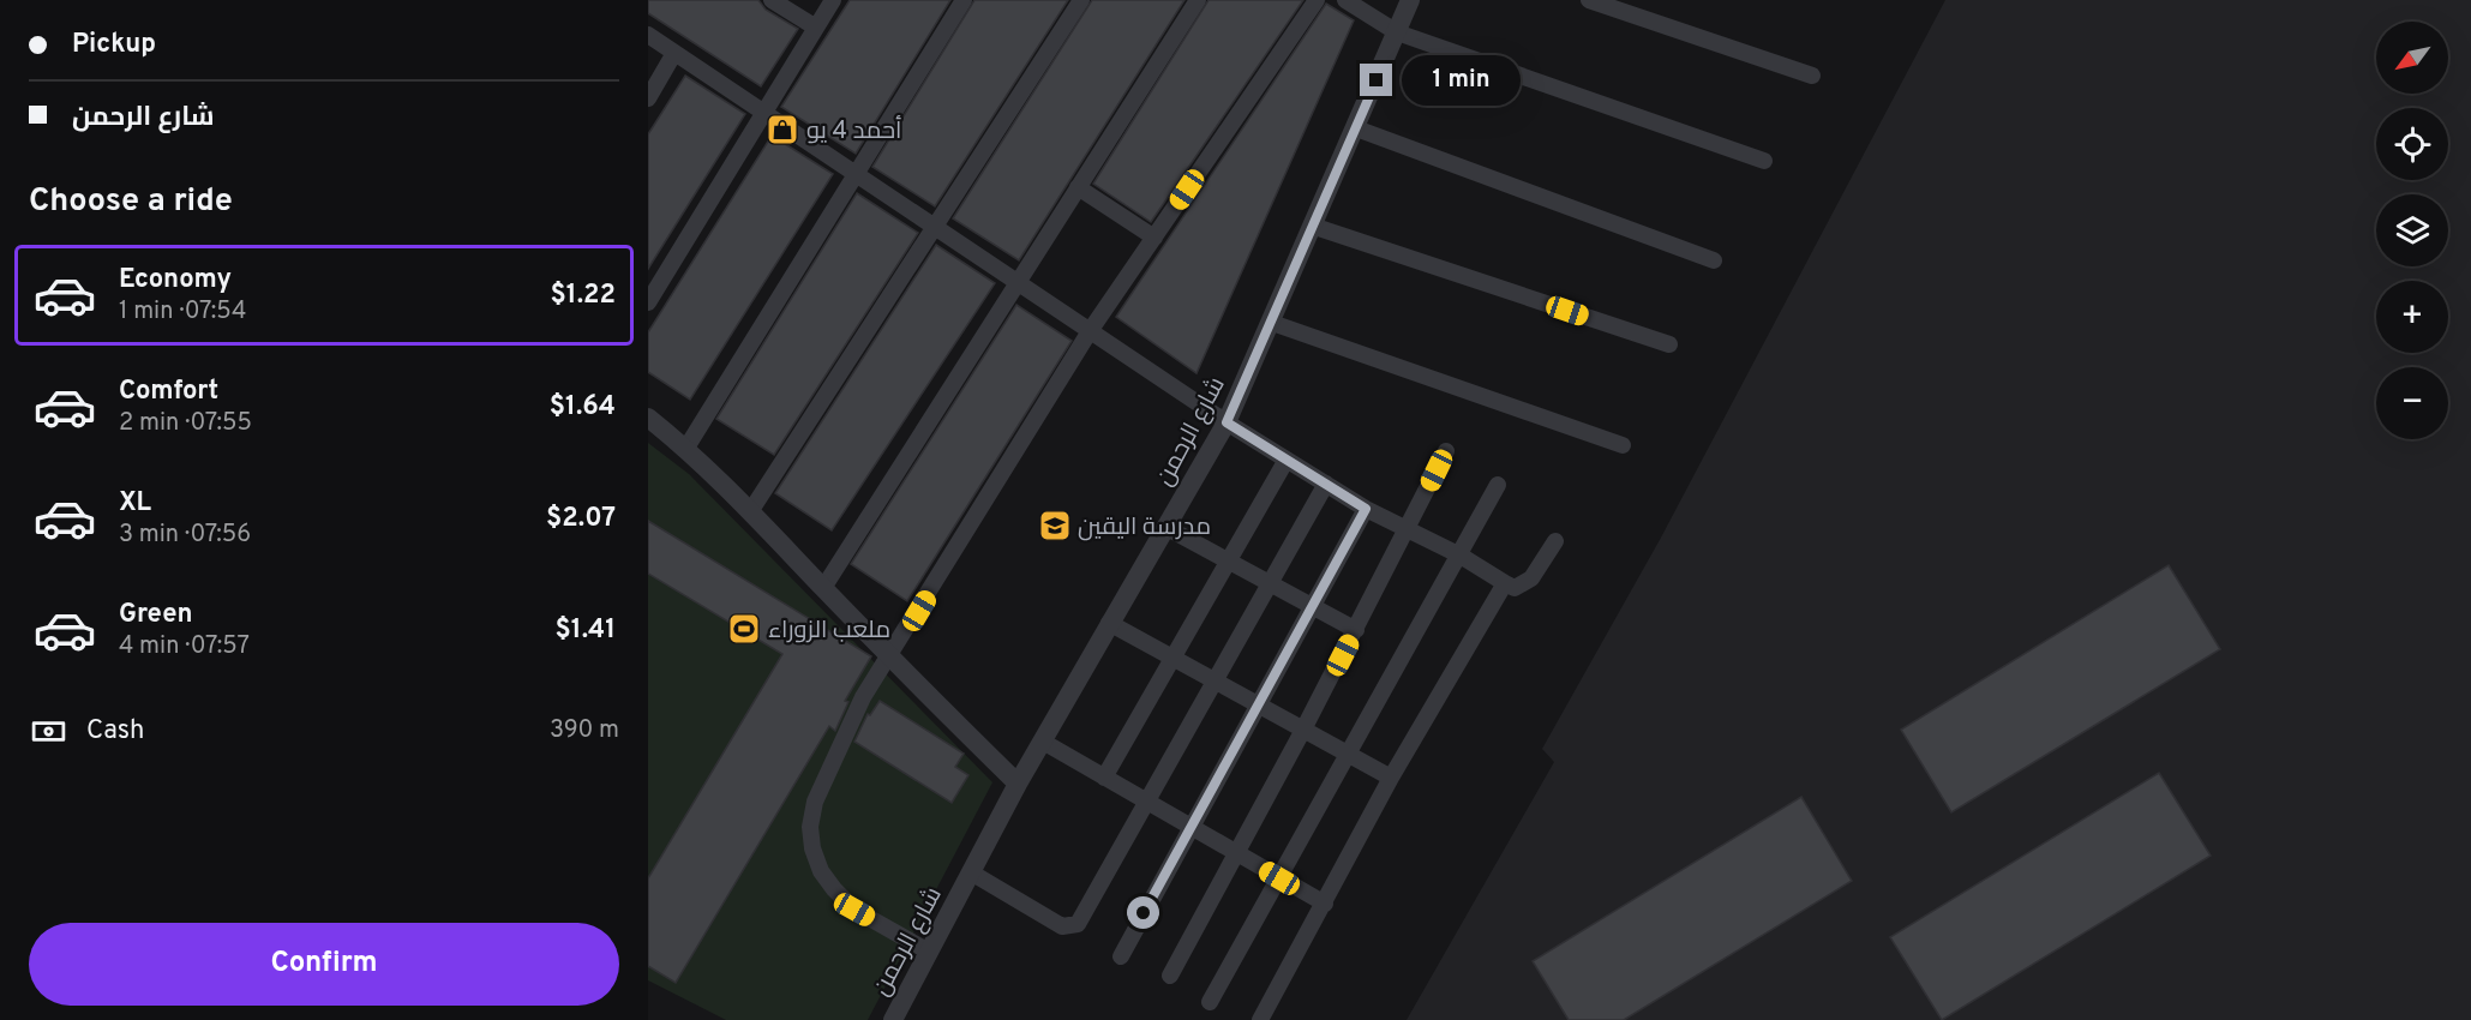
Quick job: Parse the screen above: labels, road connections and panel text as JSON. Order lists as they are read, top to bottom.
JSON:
{
  "streets": {
    "street": ["شارع الرحمن"]
  },
  "places": {
    "shop": ["أحمد 4 يو"],
    "school or university": ["مدرسة اليقين"],
    "sports": ["ملعب الزوراء"]
  },
  "north": "bottom left",
  "page": {
    "banner": ["Pickup", "شارع الرحمن"],
    "map_buttons": ["+", "−"],
    "bubble": "1 min",
    "heading": "Choose a ride",
    "list": [
      {
        "name": "Economy",
        "note": "1 min · 07:54",
        "value": "$1.22"
      },
      {
        "name": "Comfort",
        "note": "2 min · 07:55",
        "value": "$1.64"
      },
      {
        "name": "XL",
        "note": "3 min · 07:56",
        "value": "$2.07"
      },
      {
        "name": "Green",
        "note": "4 min · 07:57",
        "value": "$1.41"
      }
    ],
    "pay": ["Cash", "390 m"],
    "buttons": "Confirm"
  }
}
